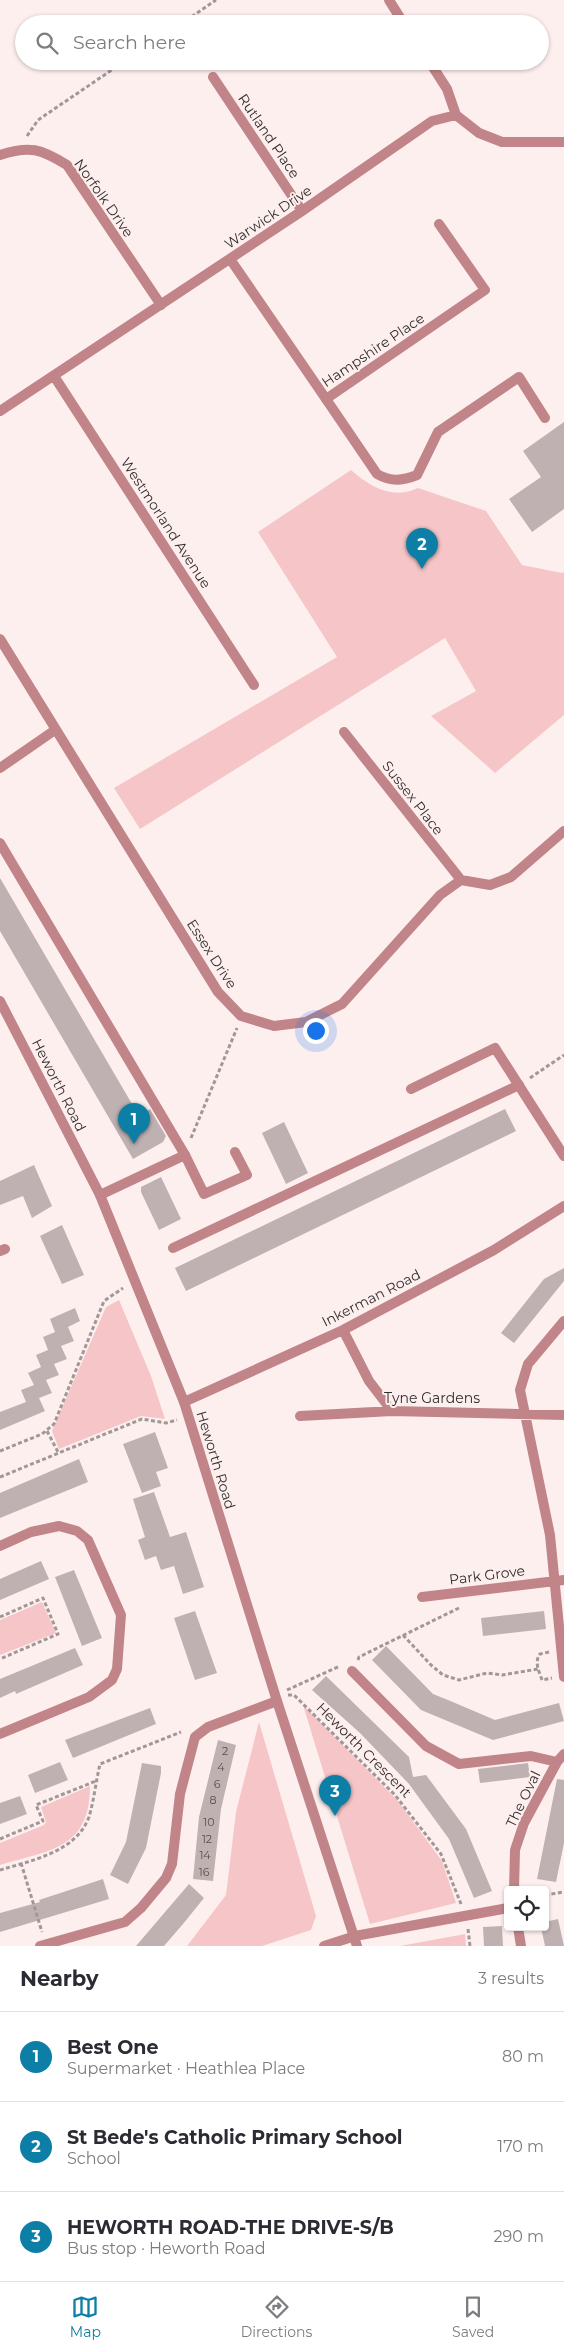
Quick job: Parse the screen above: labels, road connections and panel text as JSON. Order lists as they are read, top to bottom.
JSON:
{
  "streets": {
    "street": [
      "Rutland Place",
      "Norfolk Drive",
      "Warwick Drive",
      "Hampshire Place",
      "Westmorland Avenue",
      "Sussex Place",
      "Essex Drive",
      "Heworth Road",
      "Inkerman Road",
      "Tyne Gardens",
      "Park Grove",
      "The Oval"
    ],
    "path": ["Heworth Crescent"]
  },
  "crossings": [
    ["Rutland Place", "Warwick Drive"],
    ["Norfolk Drive", "Warwick Drive"],
    ["Warwick Drive", "Hampshire Place"],
    ["Warwick Drive", "Westmorland Avenue"],
    ["Sussex Place", "Essex Drive"],
    ["Heworth Road", "Inkerman Road"],
    ["Heworth Road", "Heworth Crescent"]
  ],
  "house_numbers": [
    "2",
    "4",
    "6",
    "8",
    "10",
    "12",
    "14",
    "16"
  ],
  "page": {
    "search": "Search here",
    "pins": ["2", "1", "3"],
    "heading": ["Nearby", "3 results"],
    "list": [
      {
        "mark": "1",
        "name": "Best One",
        "note": "Supermarket · Heathlea Place",
        "value": "80 m"
      },
      {
        "mark": "2",
        "name": "St Bede's Catholic Primary School",
        "note": "School",
        "value": "170 m"
      },
      {
        "mark": "3",
        "name": "HEWORTH ROAD-THE DRIVE-S/B",
        "note": "Bus stop · Heworth Road",
        "value": "290 m"
      }
    ],
    "nav": ["Map", "Directions", "Saved"]
  }
}
